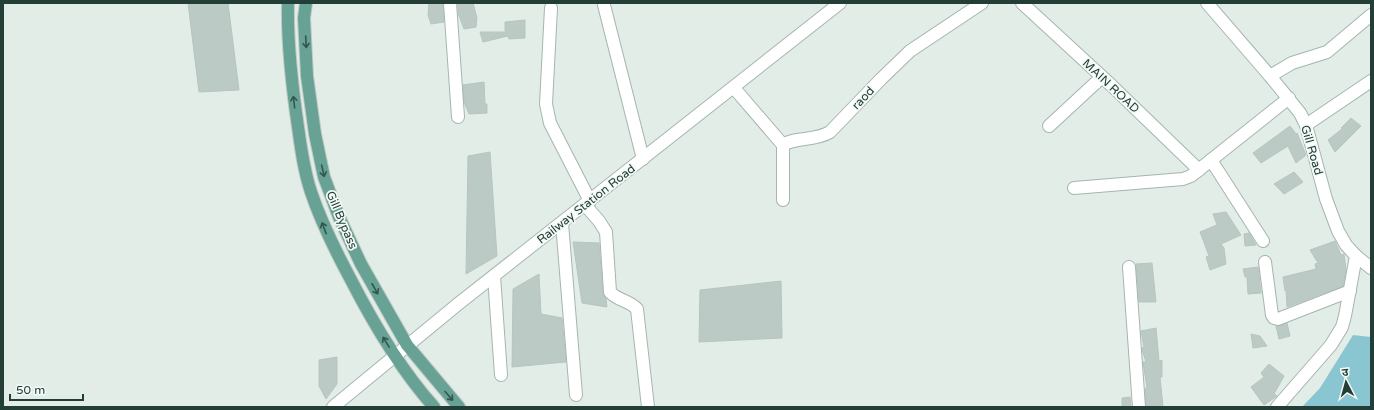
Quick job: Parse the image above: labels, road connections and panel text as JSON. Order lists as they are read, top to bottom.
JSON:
{
  "streets": {
    "main road": ["Gill Bypass"],
    "street": [
      "MAIN ROAD",
      "raod",
      "Gill Road",
      "Railway Station Road"
    ]
  },
  "crossings": [
    ["Railway Station Road", "Gill Bypass"]
  ],
  "scale_bar": "50 m",
  "north": "top"
}
